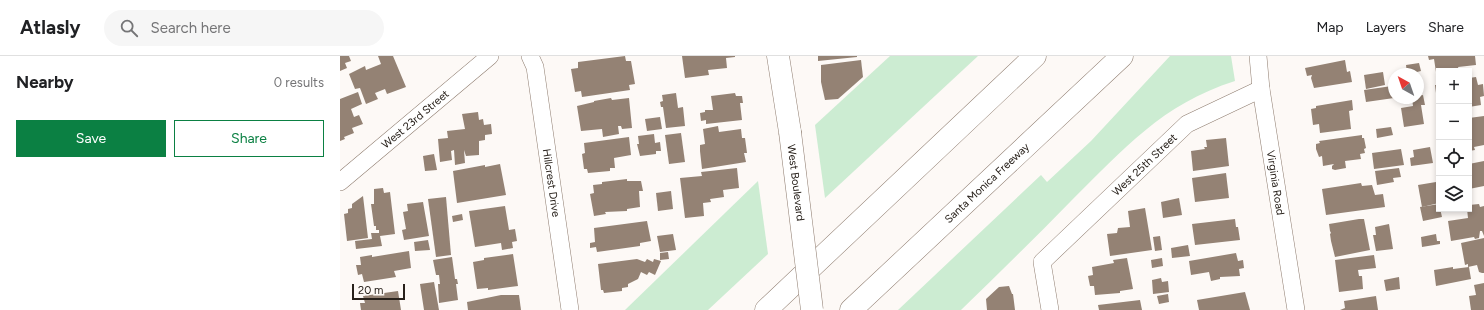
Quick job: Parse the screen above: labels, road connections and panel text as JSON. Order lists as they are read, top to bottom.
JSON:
{
  "streets": {
    "main road": ["West Boulevard", "Santa Monica Freeway"],
    "street": [
      "West 23rd Street",
      "West 25th Street",
      "Hillcrest Drive",
      "Virginia Road"
    ]
  },
  "crossings": [
    ["West 25th Street", "Virginia Road"]
  ],
  "scale_bar": "20 m",
  "north": "top left",
  "page": {
    "header": "Atlasly",
    "search": "Search here",
    "nav": ["Map", "Layers", "Share"],
    "heading": ["Nearby", "0 results"],
    "map_buttons": ["+", "−"],
    "buttons": ["Save", "Share"],
    "scale": "20 m"
  }
}
